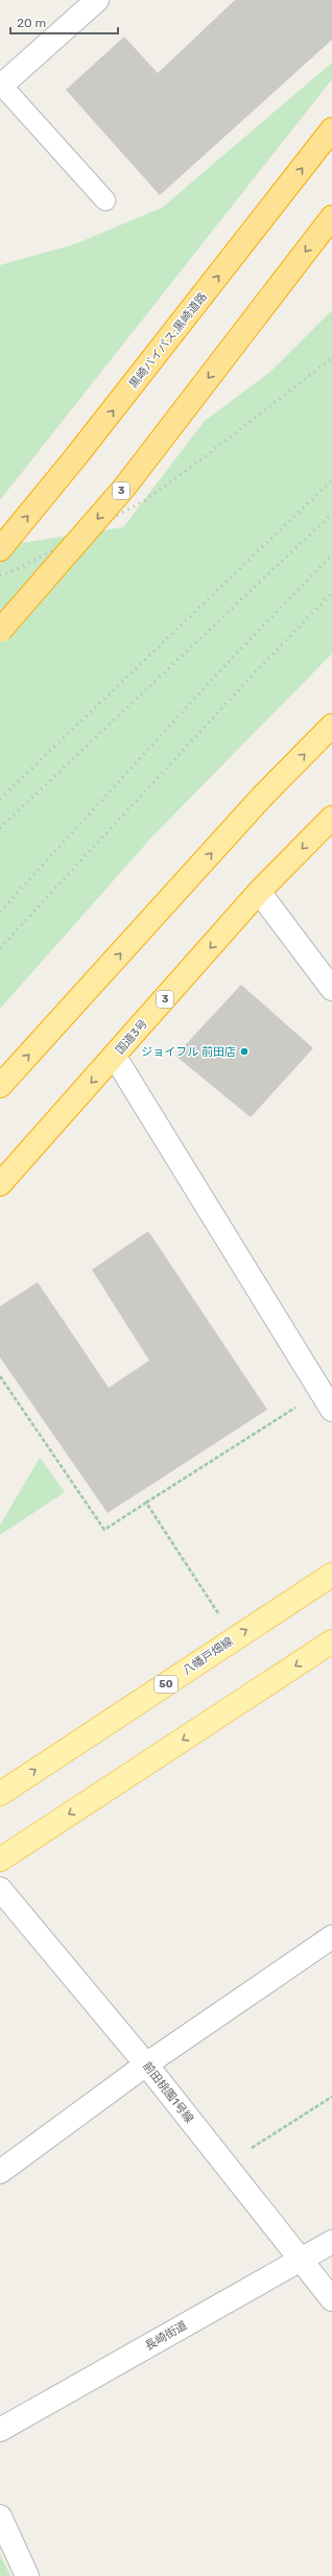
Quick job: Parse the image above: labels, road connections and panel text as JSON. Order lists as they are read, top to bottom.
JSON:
{
  "streets": {
    "highway": ["黒崎バイパス;黒崎道路", "3", "国道3号"],
    "main road": ["八幡戸畑線", "50"],
    "street": ["前田桃園1号線", "長崎街道"]
  },
  "crossings": [
    ["前田桃園1号線", "長崎街道"]
  ],
  "places": ["ジョイフル 前田店"],
  "scale_bar": "20 m"
}
